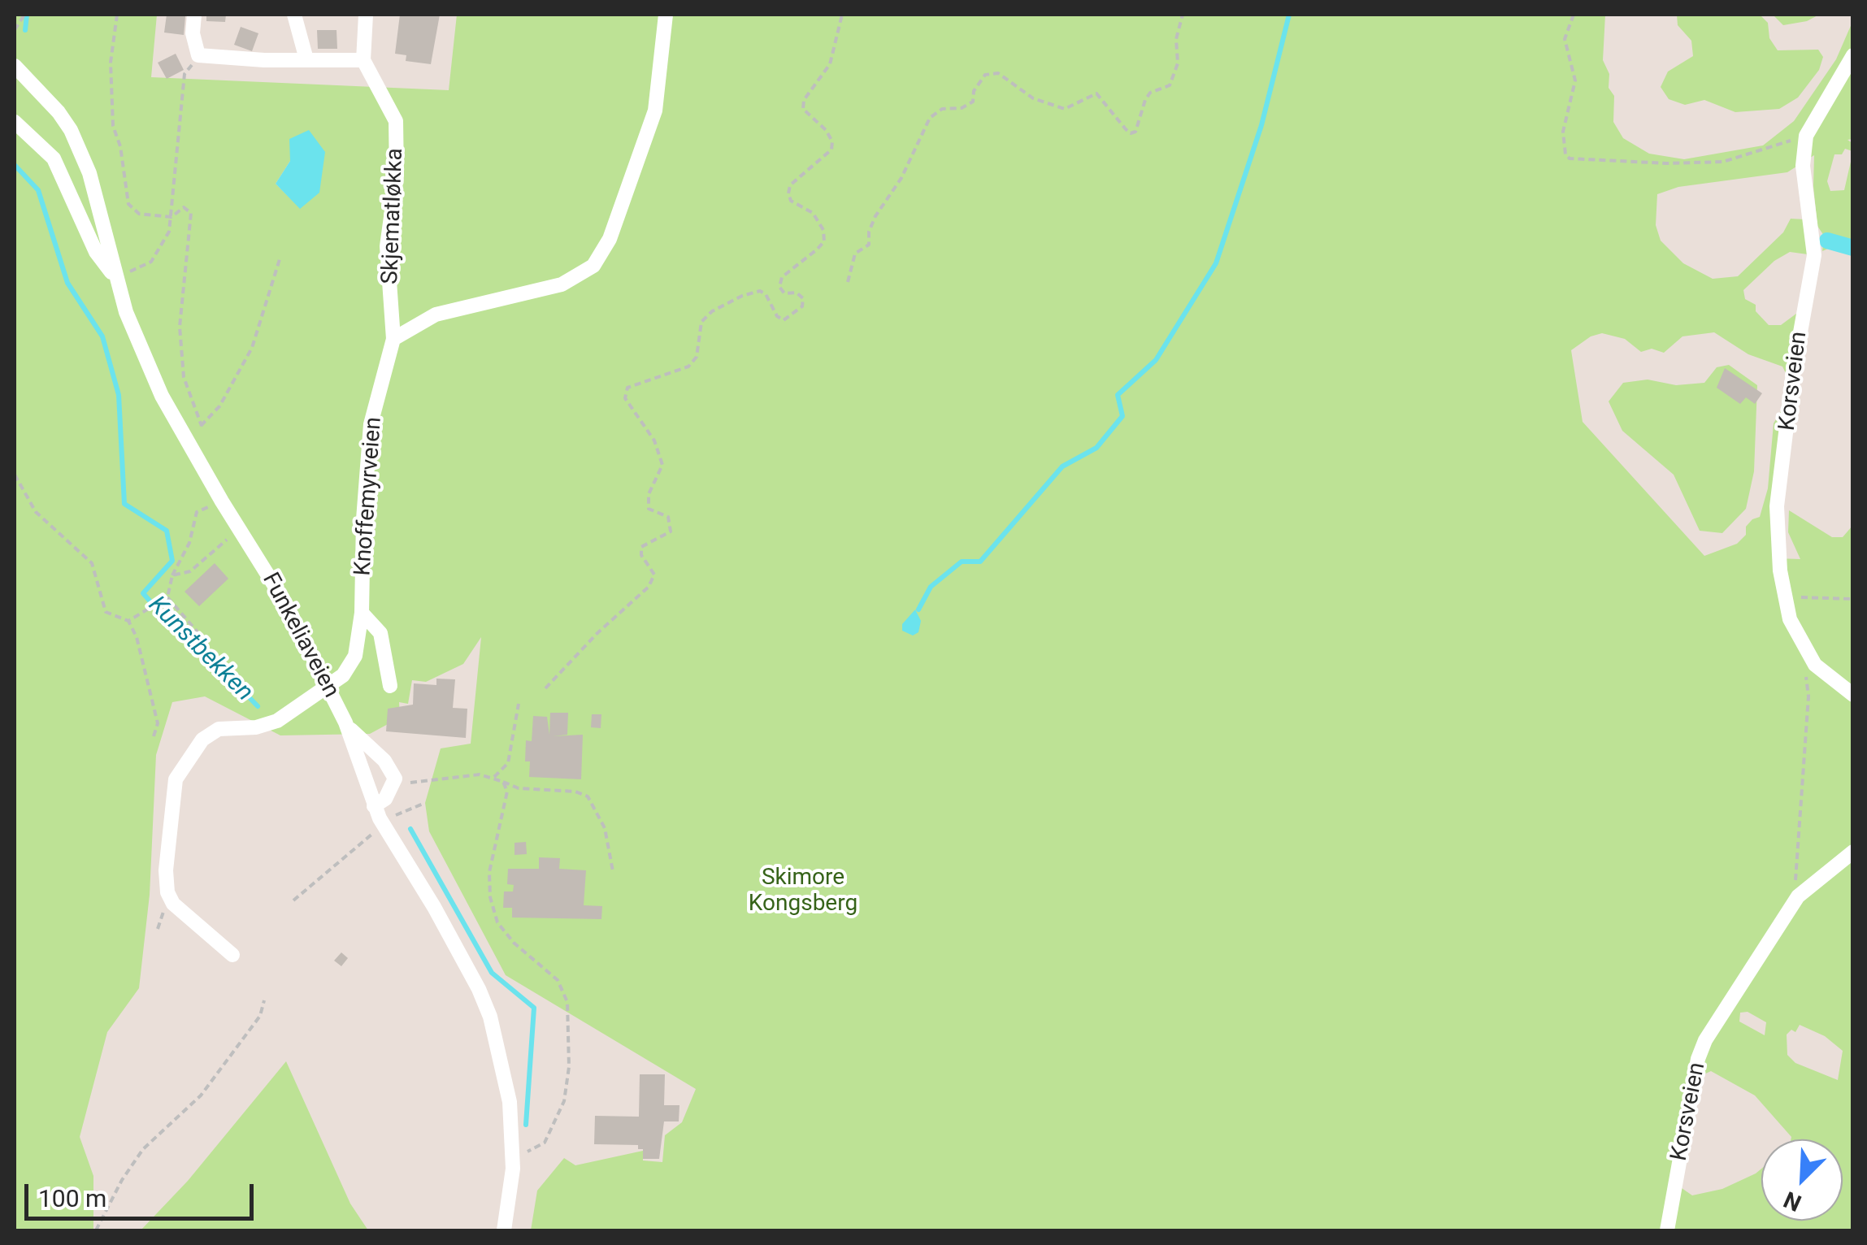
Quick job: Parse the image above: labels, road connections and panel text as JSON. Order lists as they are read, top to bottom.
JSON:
{
  "streets": {
    "street": [
      "Skjematløkka",
      "Korsveien",
      "Knoffemyrveien",
      "Funkeliaveien"
    ]
  },
  "crossings": [
    ["Skjematløkka", "Knoffemyrveien"],
    ["Knoffemyrveien", "Funkeliaveien"]
  ],
  "water": ["Kunstbekken"],
  "parks": ["Skimore Kongsberg"],
  "scale_bar": "100 m",
  "north": "bottom left"
}
